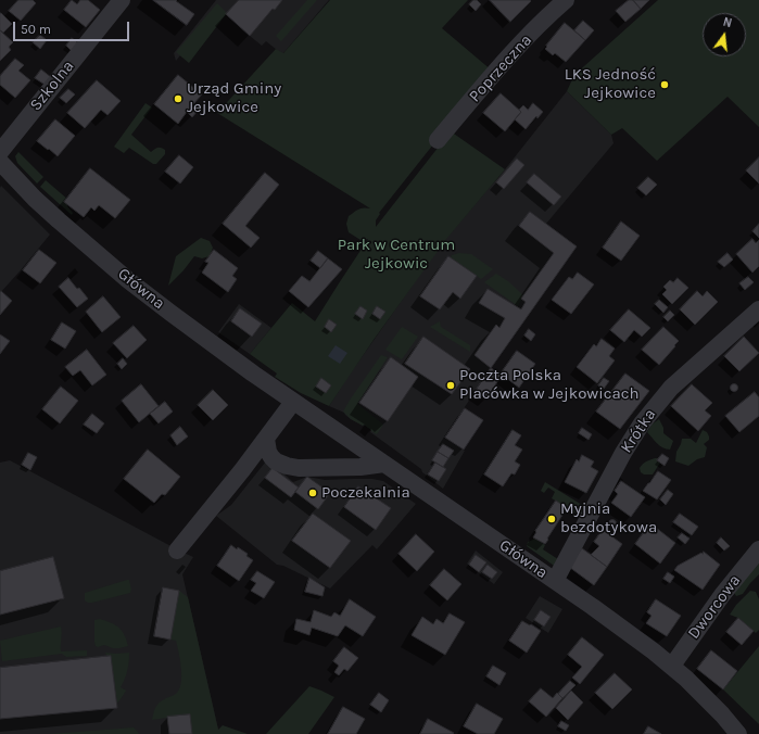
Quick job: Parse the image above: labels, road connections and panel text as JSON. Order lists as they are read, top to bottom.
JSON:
{
  "streets": {
    "street": [
      "Poprzeczna",
      "Szkolna",
      "Główna",
      "Krótka",
      "Dworcowa"
    ]
  },
  "crossings": [
    ["Główna", "Krótka"],
    ["Główna", "Dworcowa"]
  ],
  "parks": ["Park w Centrum Jejkowic"],
  "places": [
    "LKS Jedność Jejkowice",
    "Urząd Gminy Jejkowice",
    "Poczta Polska Placówka w Jejkowicach",
    "Poczekalnia",
    "Myjnia bezdotykowa"
  ],
  "scale_bar": "50 m",
  "north": "top"
}
